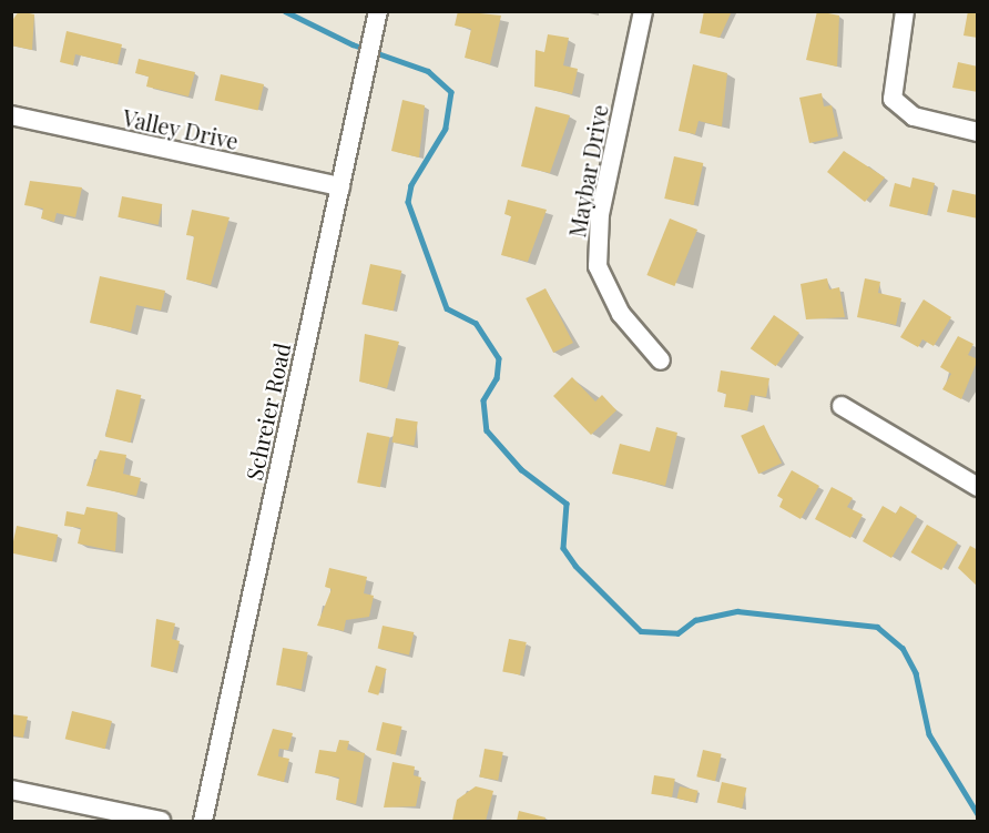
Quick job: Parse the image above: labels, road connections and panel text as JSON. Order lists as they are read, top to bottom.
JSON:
{
  "streets": {
    "street": ["Valley Drive", "Maybar Drive", "Schreier Road"]
  },
  "crossings": [
    ["Valley Drive", "Schreier Road"]
  ]
}
